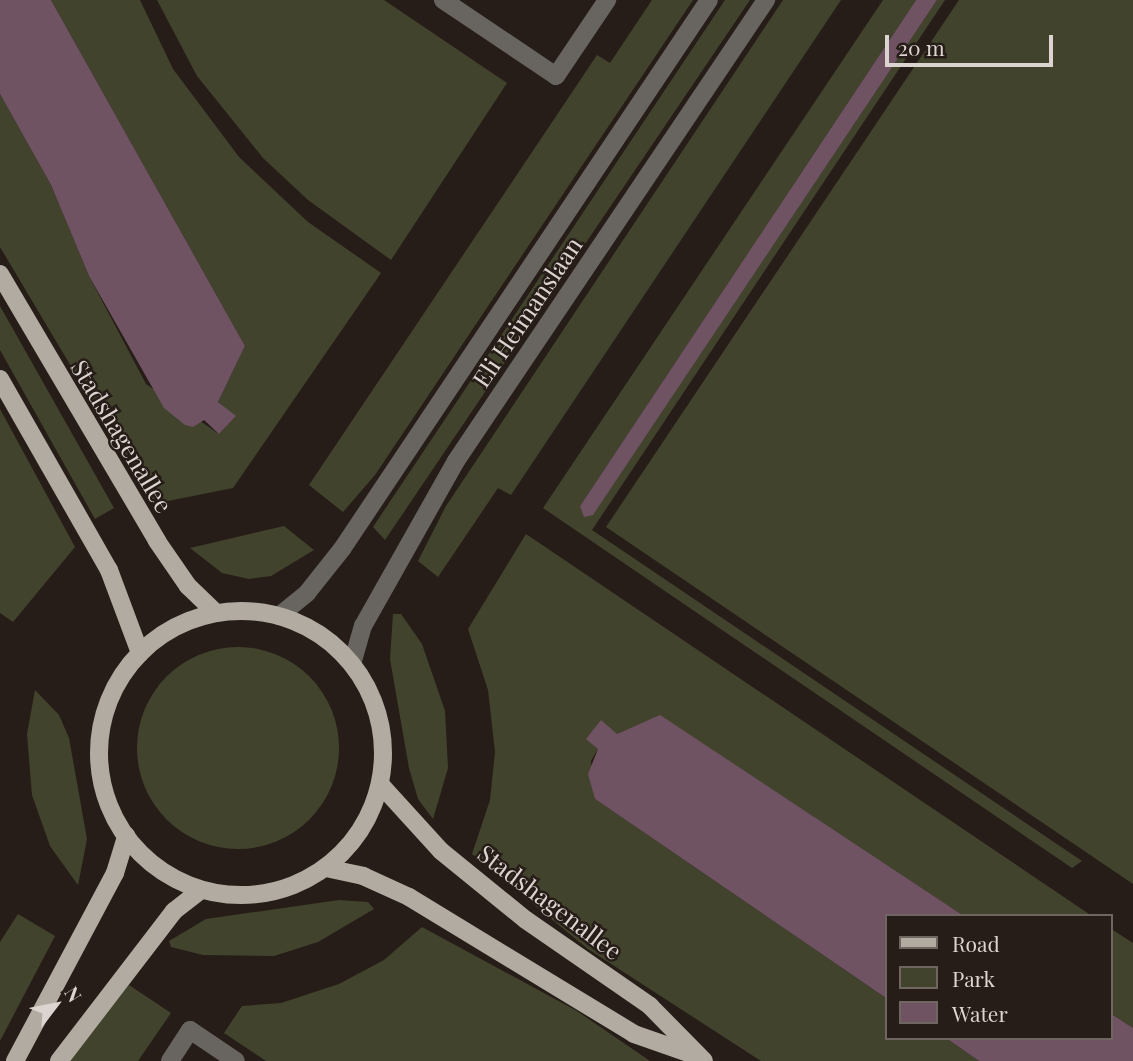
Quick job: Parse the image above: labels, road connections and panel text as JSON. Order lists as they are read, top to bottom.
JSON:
{
  "streets": {
    "main road": ["Stadshagenallee"],
    "street": ["Eli Heimanslaan"]
  },
  "legend": ["Road", "Park", "Water"],
  "scale_bar": "20 m",
  "north": "top right"
}
